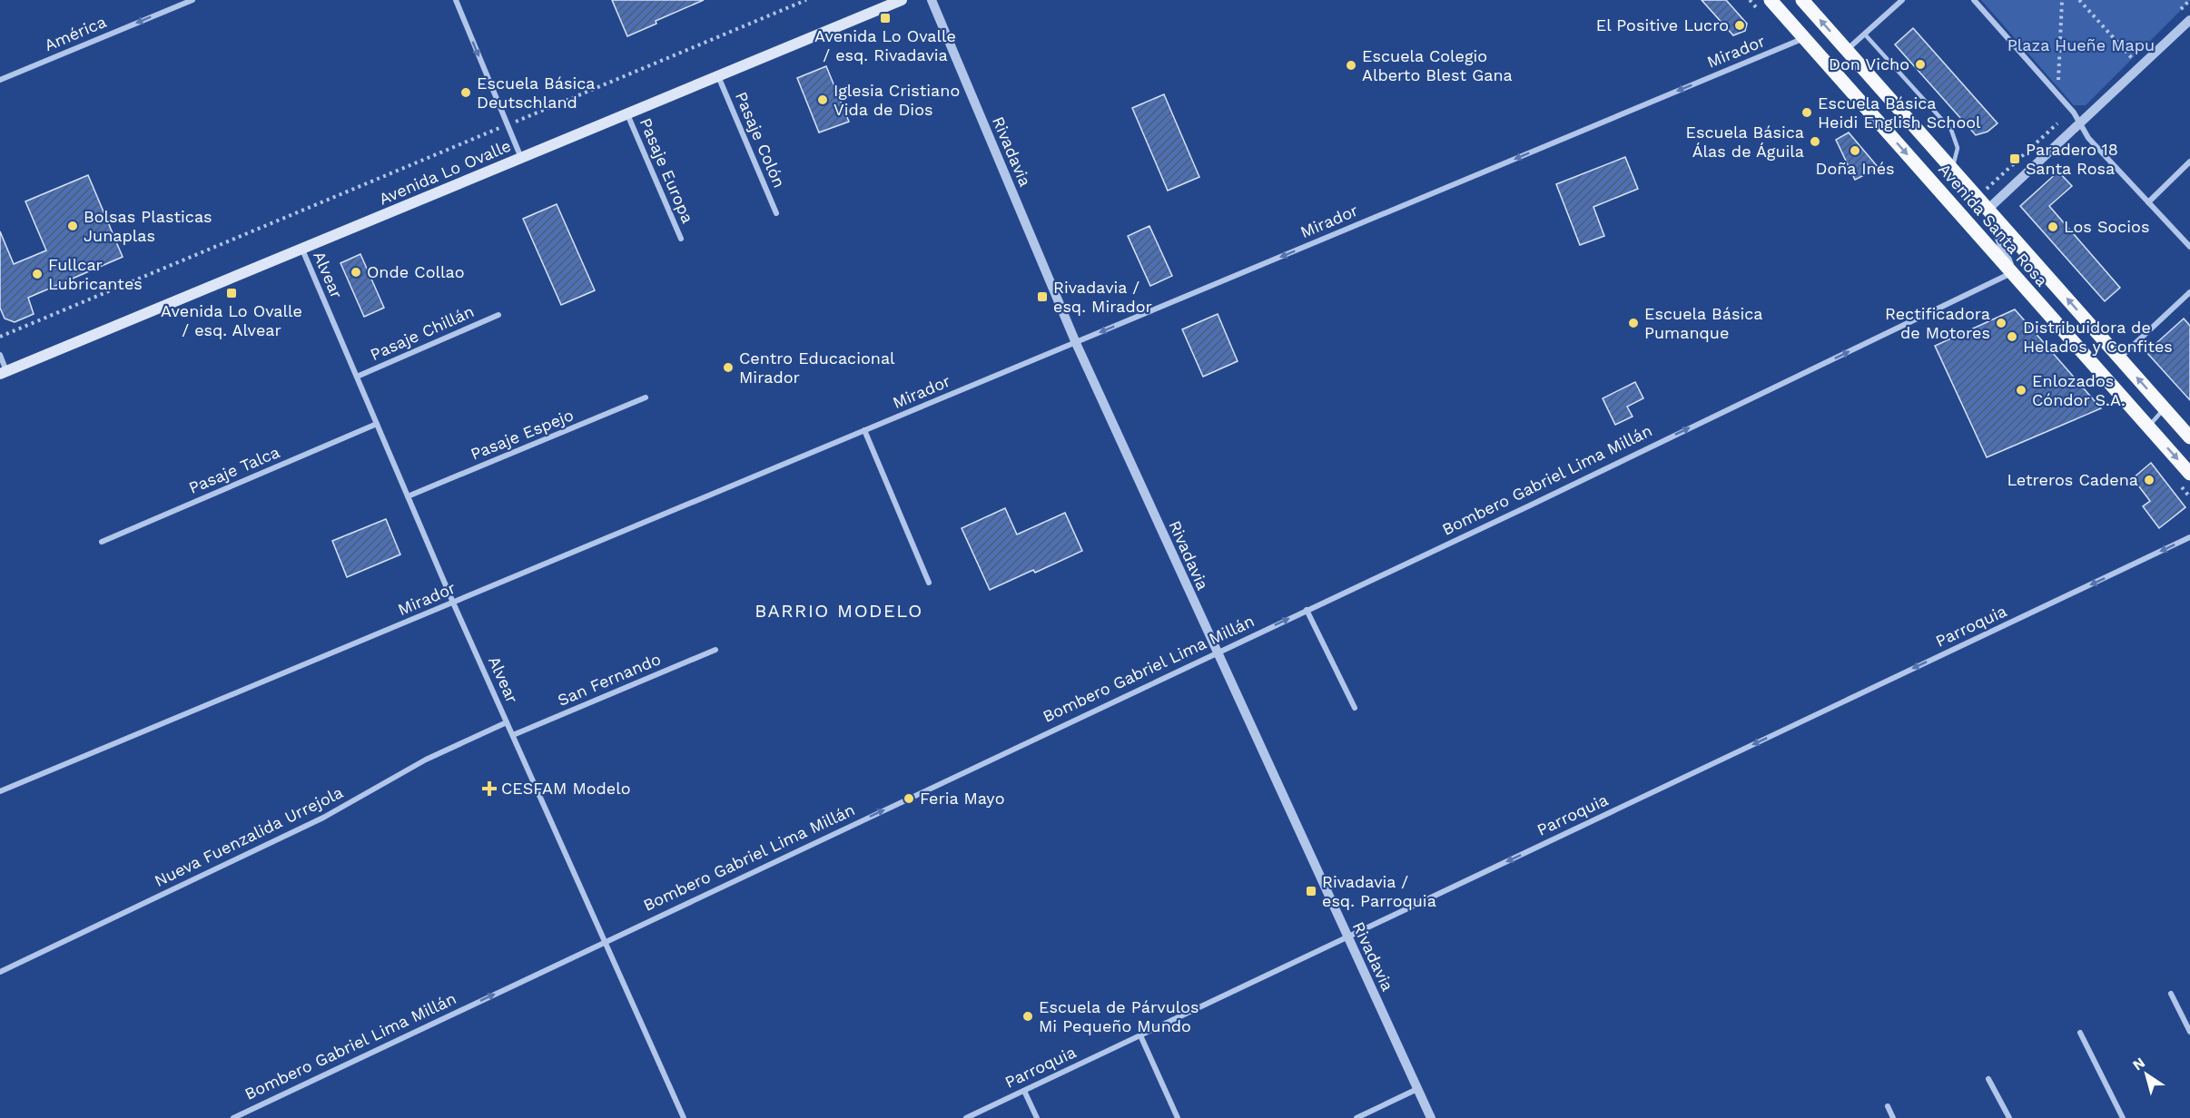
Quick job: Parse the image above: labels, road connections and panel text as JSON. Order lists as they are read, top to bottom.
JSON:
{
  "streets": {
    "main road": ["Avenida Lo Ovalle", "Avenida Santa Rosa"],
    "street": [
      "América",
      "Mirador",
      "Pasaje Colón",
      "Rivadavia",
      "Pasaje Europa",
      "Alvear",
      "Pasaje Chillán",
      "Pasaje Espejo",
      "Pasaje Talca",
      "Bombero Gabriel Lima Millán",
      "Parroquia",
      "San Fernando",
      "Nueva Fuenzalida Urrejola"
    ]
  },
  "crossings": [
    ["Mirador", "Rivadavia"],
    ["Mirador", "Avenida Santa Rosa"],
    ["Mirador", "Alvear"],
    ["Pasaje Colón", "Avenida Lo Ovalle"],
    ["Rivadavia", "Bombero Gabriel Lima Millán"],
    ["Rivadavia", "Parroquia"],
    ["Pasaje Europa", "Avenida Lo Ovalle"],
    ["Avenida Lo Ovalle", "Alvear"],
    ["Avenida Santa Rosa", "Bombero Gabriel Lima Millán"],
    ["Alvear", "Pasaje Chillán"],
    ["Alvear", "Pasaje Espejo"],
    ["Alvear", "Pasaje Talca"],
    ["Alvear", "Bombero Gabriel Lima Millán"],
    ["Alvear", "San Fernando"],
    ["Alvear", "Nueva Fuenzalida Urrejola"]
  ],
  "one_way": [
    "América",
    "Mirador",
    "Bombero Gabriel Lima Millán",
    "Parroquia"
  ],
  "districts": ["BARRIO MODELO"],
  "parks": ["Plaza Hueñe Mapu"],
  "places": {
    "transit": [
      "Avenida Lo Ovalle / esq. Rivadavia",
      "Paradero 18 Santa Rosa",
      "Avenida Lo Ovalle / esq. Alvear",
      "Rivadavia / esq. Mirador",
      "Rivadavia / esq. Parroquia"
    ],
    "other": [
      "El Positive Lucro",
      "Don Vicho",
      "Escuela Colegio Alberto Blest Gana",
      "Escuela Básica Deutschland",
      "Iglesia Cristiano Vida de Dios",
      "Escuela Básica Heidi English School",
      "Escuela Básica Álas de Águila",
      "Doña Inés",
      "Bolsas Plasticas Junaplas",
      "Los Socios",
      "Onde Collao",
      "Fullcar Lubricantes",
      "Escuela Básica Pumanque",
      "Rectificadora de Motores",
      "Distribuidora de Helados y Confites",
      "Centro Educacional Mirador",
      "Enlozados Cóndor S.A.",
      "Letreros Cadena",
      "Feria Mayo",
      "Escuela de Párvulos Mi Pequeño Mundo"
    ],
    "health": ["CESFAM Modelo"]
  },
  "north": "top left"
}
